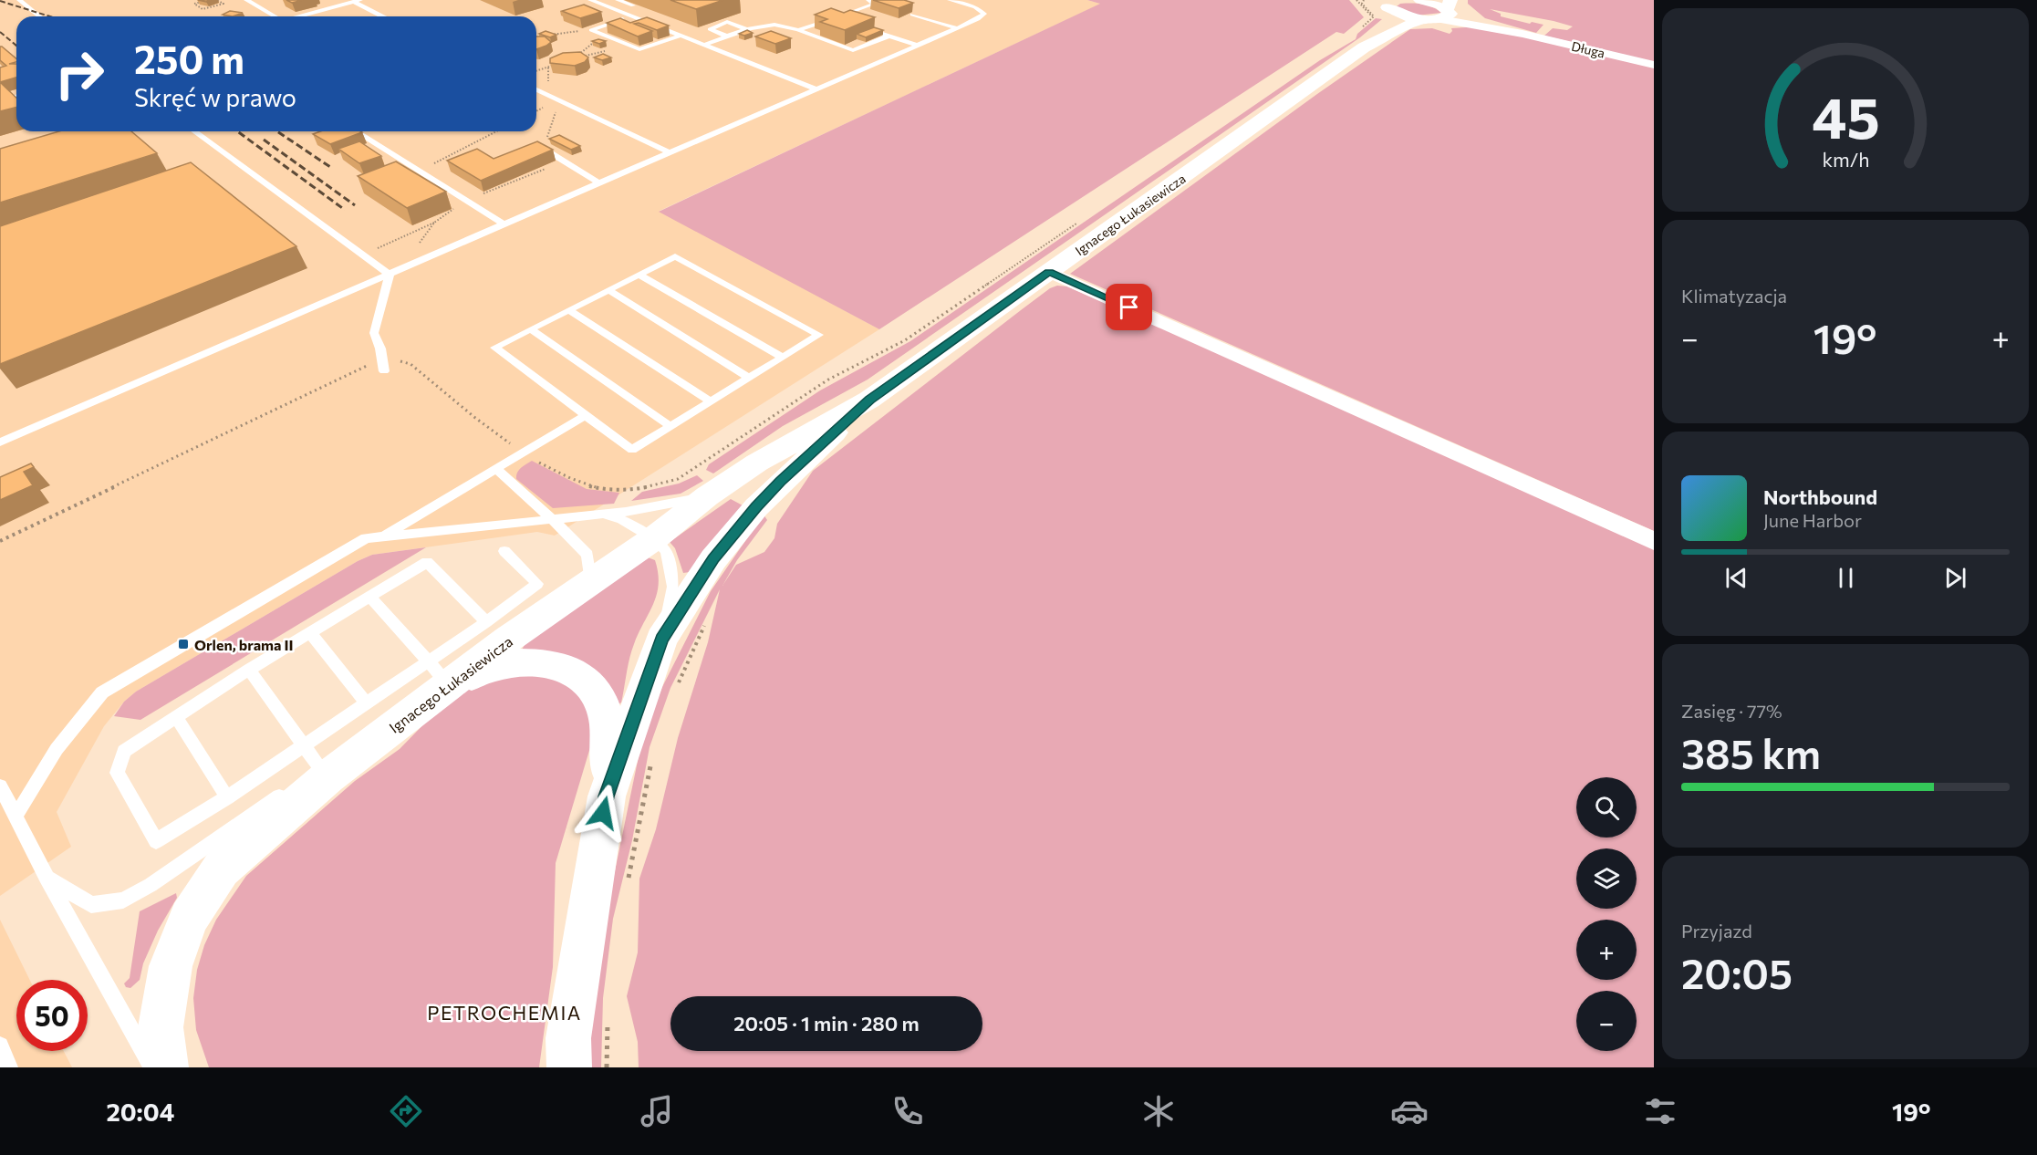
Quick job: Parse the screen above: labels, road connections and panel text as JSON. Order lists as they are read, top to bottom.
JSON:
{
  "streets": {
    "main road": ["Ignacego Łukasiewicza"],
    "street": ["Długa"]
  },
  "districts": ["PETROCHEMIA"],
  "places": {
    "transit": ["Orlen, brama II"]
  },
  "page": {
    "turn": ["250 m", "Skręć w prawo"],
    "tile": [
      "Klimatyzacja",
      ["Zasięg · 77%", "385 km"],
      ["Przyjazd", "20:05"]
    ],
    "heat": ["−", "19°", "+"],
    "song": ["Northbound", "June Harbor"],
    "map_buttons": ["+", "−"],
    "limit": "50",
    "trip": "20:05 · 1 min · 280 m",
    "tabs": ["20:04", "19°"],
    "gauge": ["45", "km/h"]
  }
}
